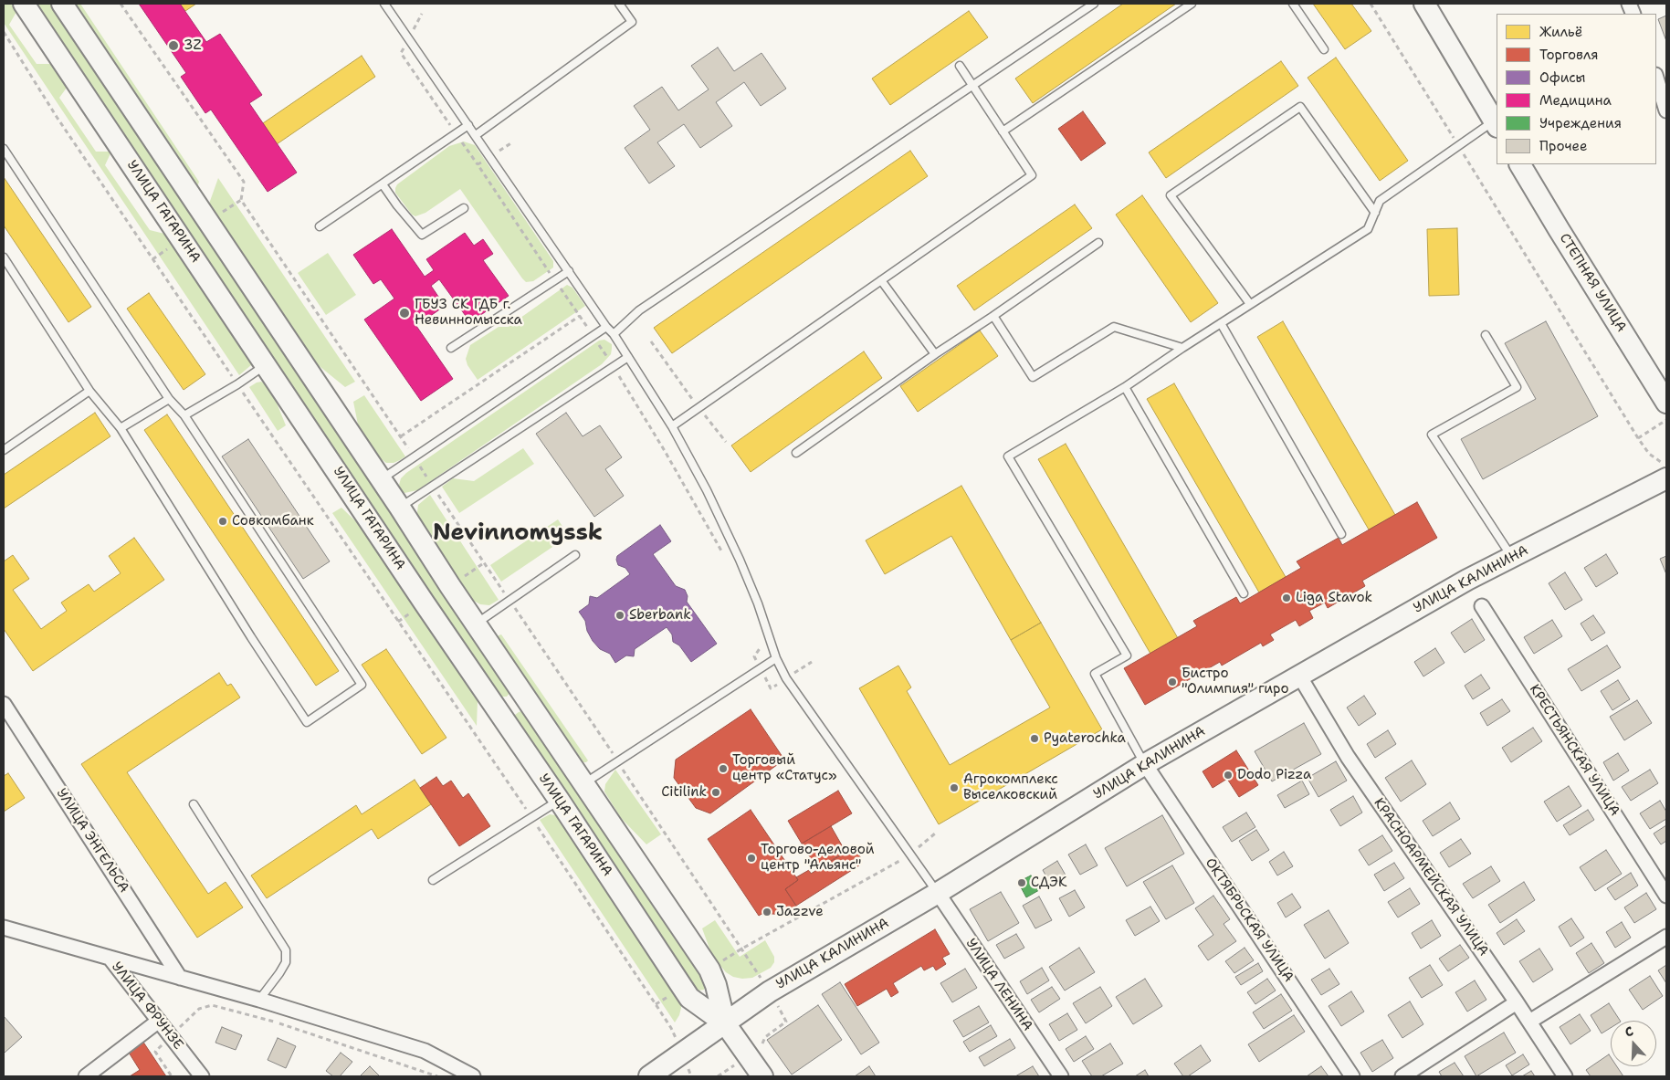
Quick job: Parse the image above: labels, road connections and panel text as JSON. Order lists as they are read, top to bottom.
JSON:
{
  "streets": {
    "main road": ["УЛИЦА ГАГАРИНА", "СТЕПНАЯ УЛИЦА", "УЛИЦА КАЛИНИНА"],
    "street": [
      "КРЕСТЬЯНСКАЯ УЛИЦА",
      "УЛИЦА ЭНГЕЛЬСА",
      "КРАСНОАРМЕЙСКАЯ УЛИЦА",
      "ОКТЯБРЬСКАЯ УЛИЦА",
      "УЛИЦА ЛЕНИНА",
      "УЛИЦА ФРУНЗЕ"
    ]
  },
  "crossings": [
    ["УЛИЦА ГАГАРИНА", "УЛИЦА КАЛИНИНА"],
    ["УЛИЦА КАЛИНИНА", "КРАСНОАРМЕЙСКАЯ УЛИЦА"],
    ["УЛИЦА КАЛИНИНА", "ОКТЯБРЬСКАЯ УЛИЦА"],
    ["УЛИЦА КАЛИНИНА", "УЛИЦА ЛЕНИНА"]
  ],
  "districts": ["Nevinnomyssk"],
  "places": [
    "3Z",
    "ГБУЗ СК ГДБ г. Невинномысска",
    "Совкомбанк",
    "Liga Stavok",
    "Sberbank",
    "Бистро \"Олимпия\" гиро",
    "Pyaterochka",
    "Торговый центр «Статус»",
    "Dodo Pizza",
    "Агрокомплекс Выселковский",
    "Citilink",
    "Торгово-деловой центр \"Альянс\"",
    "СДЭК",
    "Jazzve"
  ],
  "legend": [
    "Жильё",
    "Торговля",
    "Офисы",
    "Медицина",
    "Учреждения",
    "Прочее"
  ],
  "north": "top"
}
